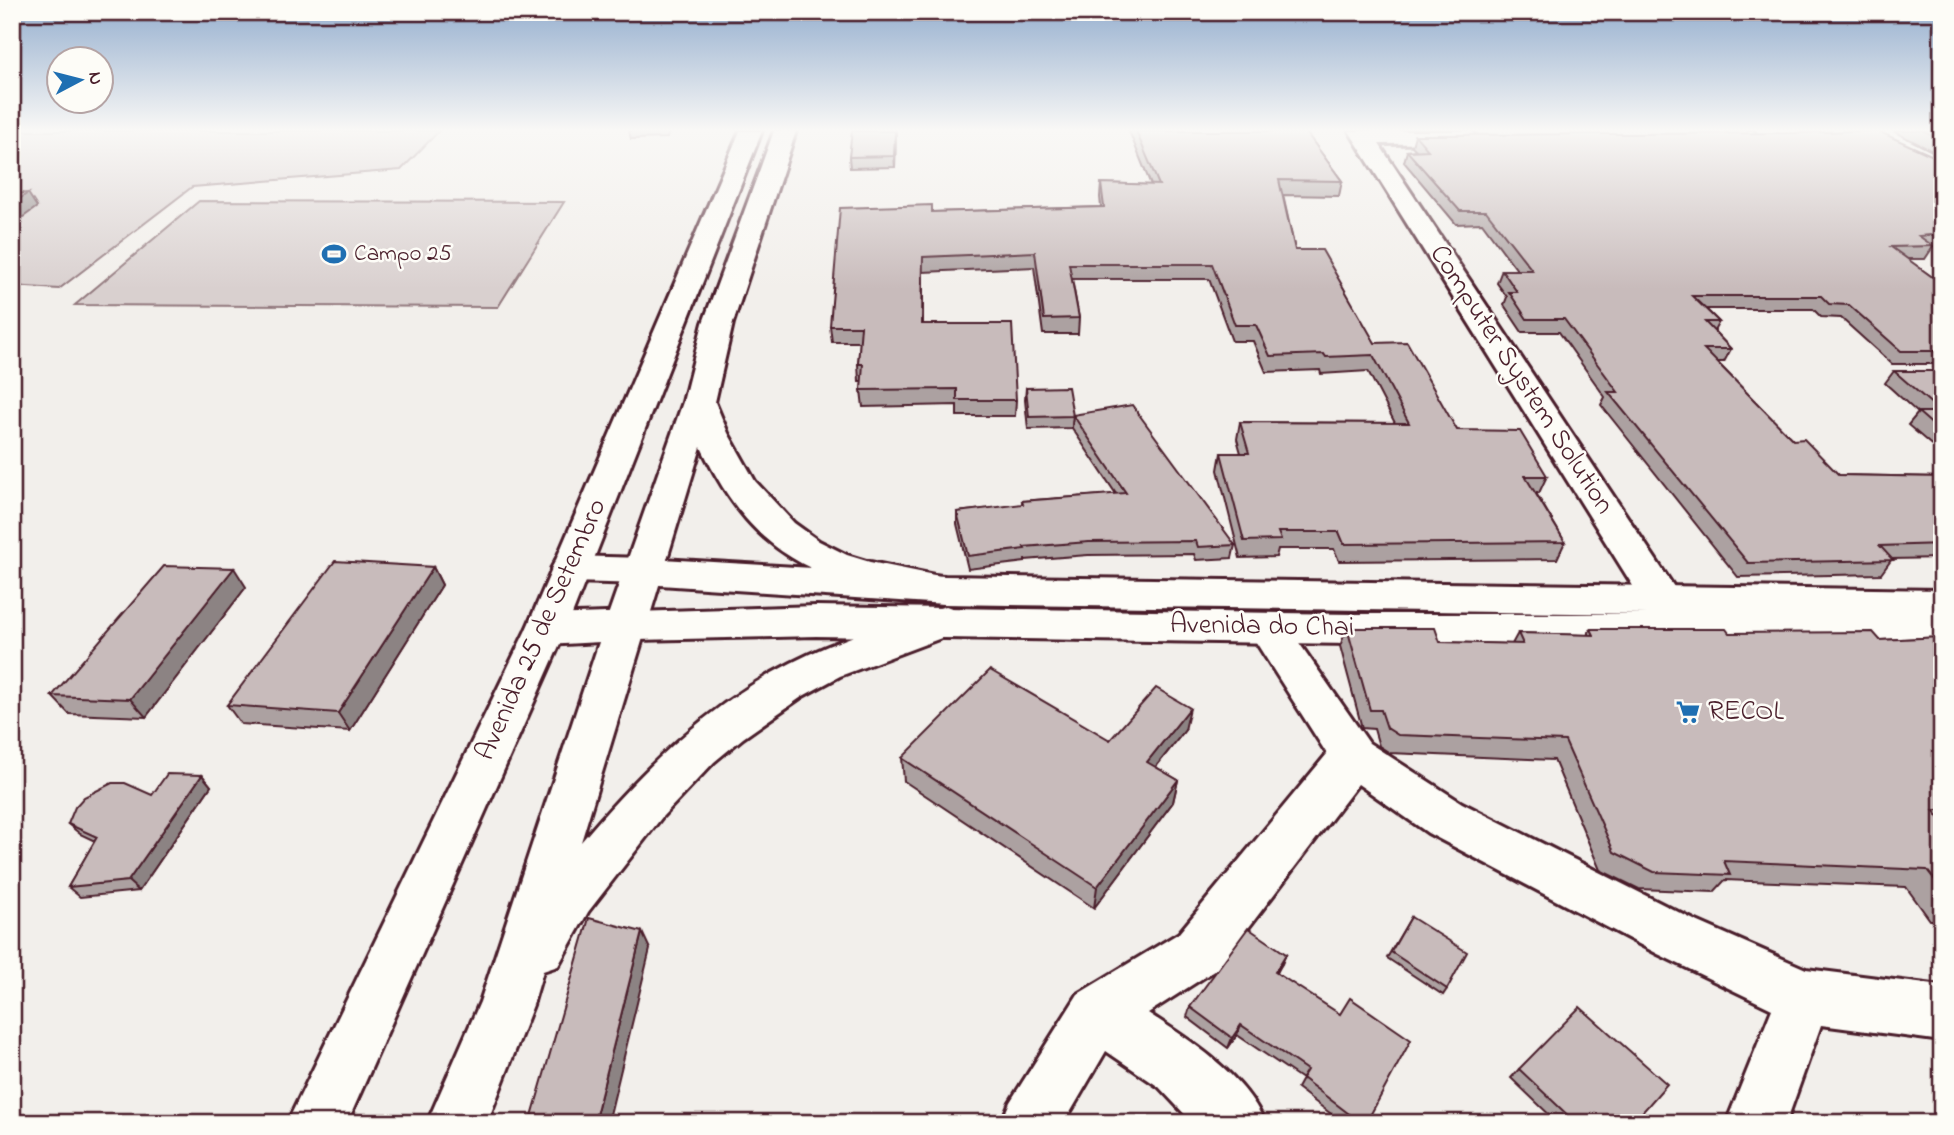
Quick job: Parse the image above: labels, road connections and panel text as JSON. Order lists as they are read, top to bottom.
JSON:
{
  "streets": {
    "main road": ["Computer System Solution", "Avenida do Chai", "Avenida 25 de Setembro"]
  },
  "crossings": [
    ["Computer System Solution", "Avenida do Chai"],
    ["Avenida do Chai", "Avenida 25 de Setembro"]
  ],
  "places": {
    "sports": ["Campo 25"],
    "supermarket": ["RECOL"]
  },
  "north": "right"
}
